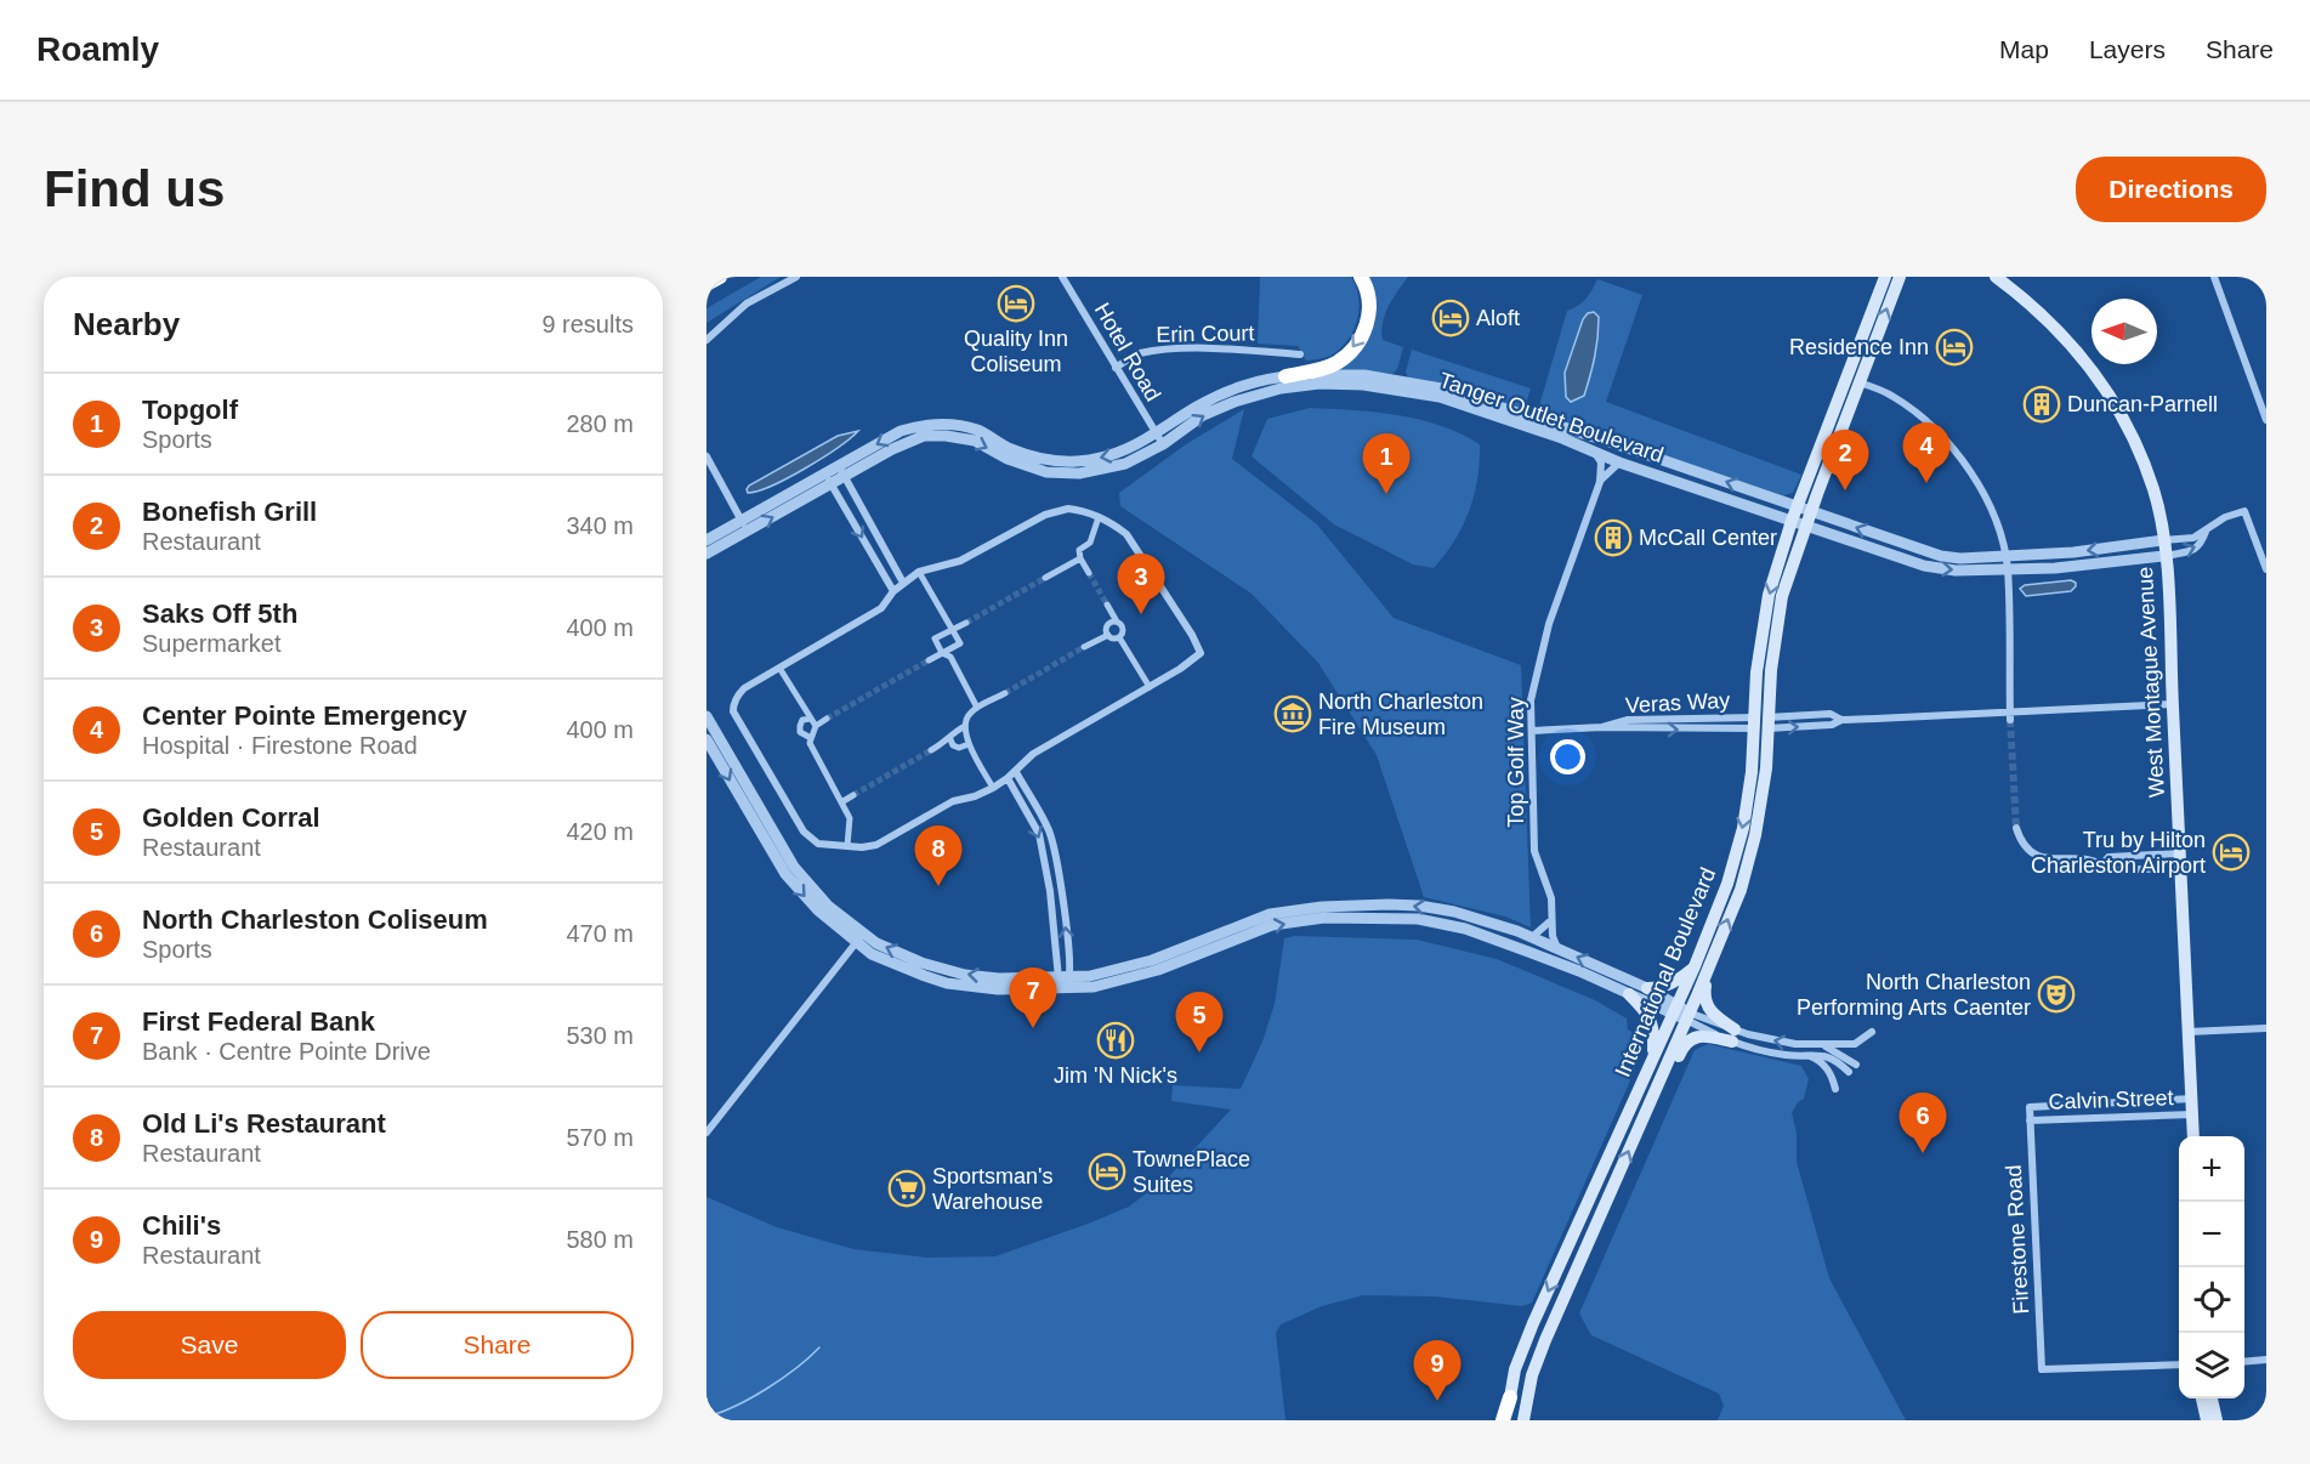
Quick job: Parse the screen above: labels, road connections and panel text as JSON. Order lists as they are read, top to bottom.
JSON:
{
  "streets": {
    "main road": ["West Montague Avenue", "International Boulevard"],
    "street": [
      "Erin Court",
      "Hotel Road",
      "Tanger Outlet Boulevard",
      "Veras Way",
      "Top Golf Way",
      "Calvin Street",
      "Firestone Road"
    ]
  },
  "crossings": [
    ["Erin Court", "Hotel Road"],
    ["Hotel Road", "Tanger Outlet Boulevard"],
    ["Tanger Outlet Boulevard", "West Montague Avenue"],
    ["Tanger Outlet Boulevard", "Top Golf Way"],
    ["Tanger Outlet Boulevard", "International Boulevard"],
    ["West Montague Avenue", "Veras Way"],
    ["West Montague Avenue", "Calvin Street"],
    ["Veras Way", "Top Golf Way"],
    ["Veras Way", "International Boulevard"],
    ["Calvin Street", "Firestone Road"]
  ],
  "places": {
    "hotel": [
      "Quality Inn Coliseum",
      "Aloft",
      "Residence Inn",
      "Tru by Hilton Charleston Airport",
      "TownePlace Suites"
    ],
    "building": ["Duncan-Parnell", "McCall Center"],
    "museum": ["North Charleston Fire Museum"],
    "theatre": ["North Charleston Performing Arts Caenter"],
    "restaurant": ["Jim 'N Nick's"],
    "supermarket": ["Sportsman's Warehouse"]
  },
  "north": "left",
  "page": {
    "header": "Roamly",
    "nav": ["Map", "Layers", "Share"],
    "buttons": [
      "Directions",
      ["Save", "Share"]
    ],
    "title": "Find us",
    "heading": ["Nearby", "9 results"],
    "list": [
      {
        "mark": "1",
        "name": "Topgolf",
        "note": "Sports",
        "value": "280 m"
      },
      {
        "mark": "2",
        "name": "Bonefish Grill",
        "note": "Restaurant",
        "value": "340 m"
      },
      {
        "mark": "3",
        "name": "Saks Off 5th",
        "note": "Supermarket",
        "value": "400 m"
      },
      {
        "mark": "4",
        "name": "Center Pointe Emergency",
        "note": "Hospital · Firestone Road",
        "value": "400 m"
      },
      {
        "mark": "5",
        "name": "Golden Corral",
        "note": "Restaurant",
        "value": "420 m"
      },
      {
        "mark": "6",
        "name": "North Charleston Coliseum",
        "note": "Sports",
        "value": "470 m"
      },
      {
        "mark": "7",
        "name": "First Federal Bank",
        "note": "Bank · Centre Pointe Drive",
        "value": "530 m"
      },
      {
        "mark": "8",
        "name": "Old Li's Restaurant",
        "note": "Restaurant",
        "value": "570 m"
      },
      {
        "mark": "9",
        "name": "Chili's",
        "note": "Restaurant",
        "value": "580 m"
      }
    ],
    "pins": [
      "4",
      "2",
      "1",
      "3",
      "8",
      "7",
      "5",
      "6",
      "9"
    ],
    "map_buttons": ["+", "−"]
  }
}
